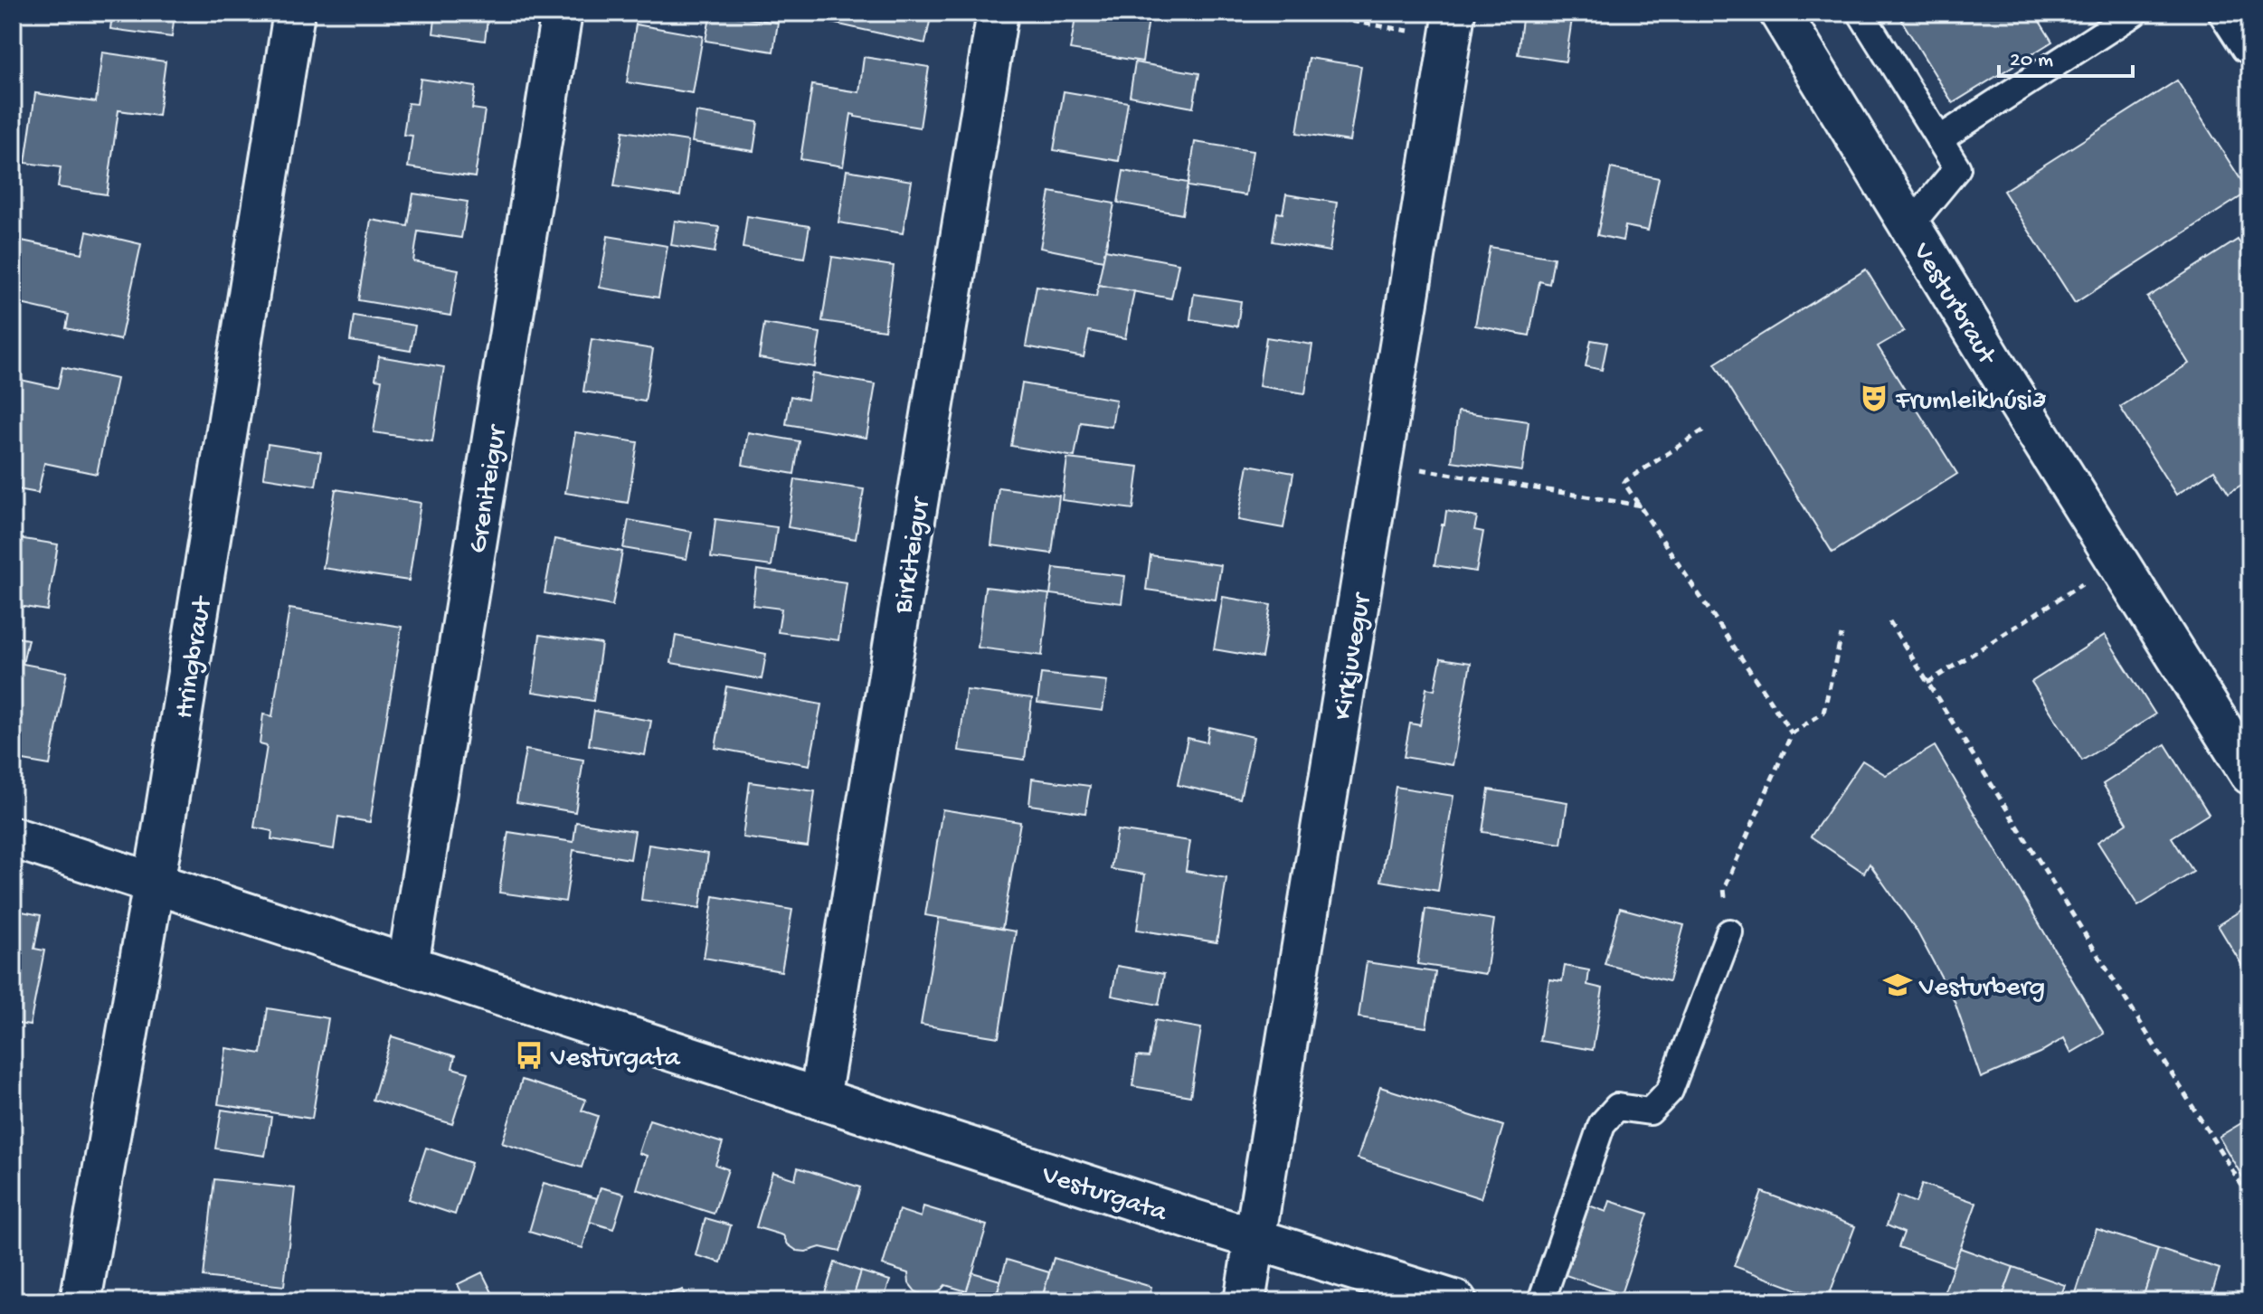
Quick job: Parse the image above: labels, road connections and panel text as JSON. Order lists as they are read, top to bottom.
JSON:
{
  "streets": {
    "street": [
      "Vesturbraut",
      "Greniteigur",
      "Birkiteigur",
      "Kirkjuvegur",
      "Hringbraut",
      "Vesturgata"
    ]
  },
  "crossings": [
    ["Greniteigur", "Vesturgata"],
    ["Birkiteigur", "Vesturgata"],
    ["Kirkjuvegur", "Vesturgata"],
    ["Hringbraut", "Vesturgata"]
  ],
  "places": {
    "theatre": ["Frumleikhúsið"],
    "school or university": ["Vesturberg"],
    "bus stop": ["Vesturgata"]
  },
  "scale_bar": "20 m"
}
